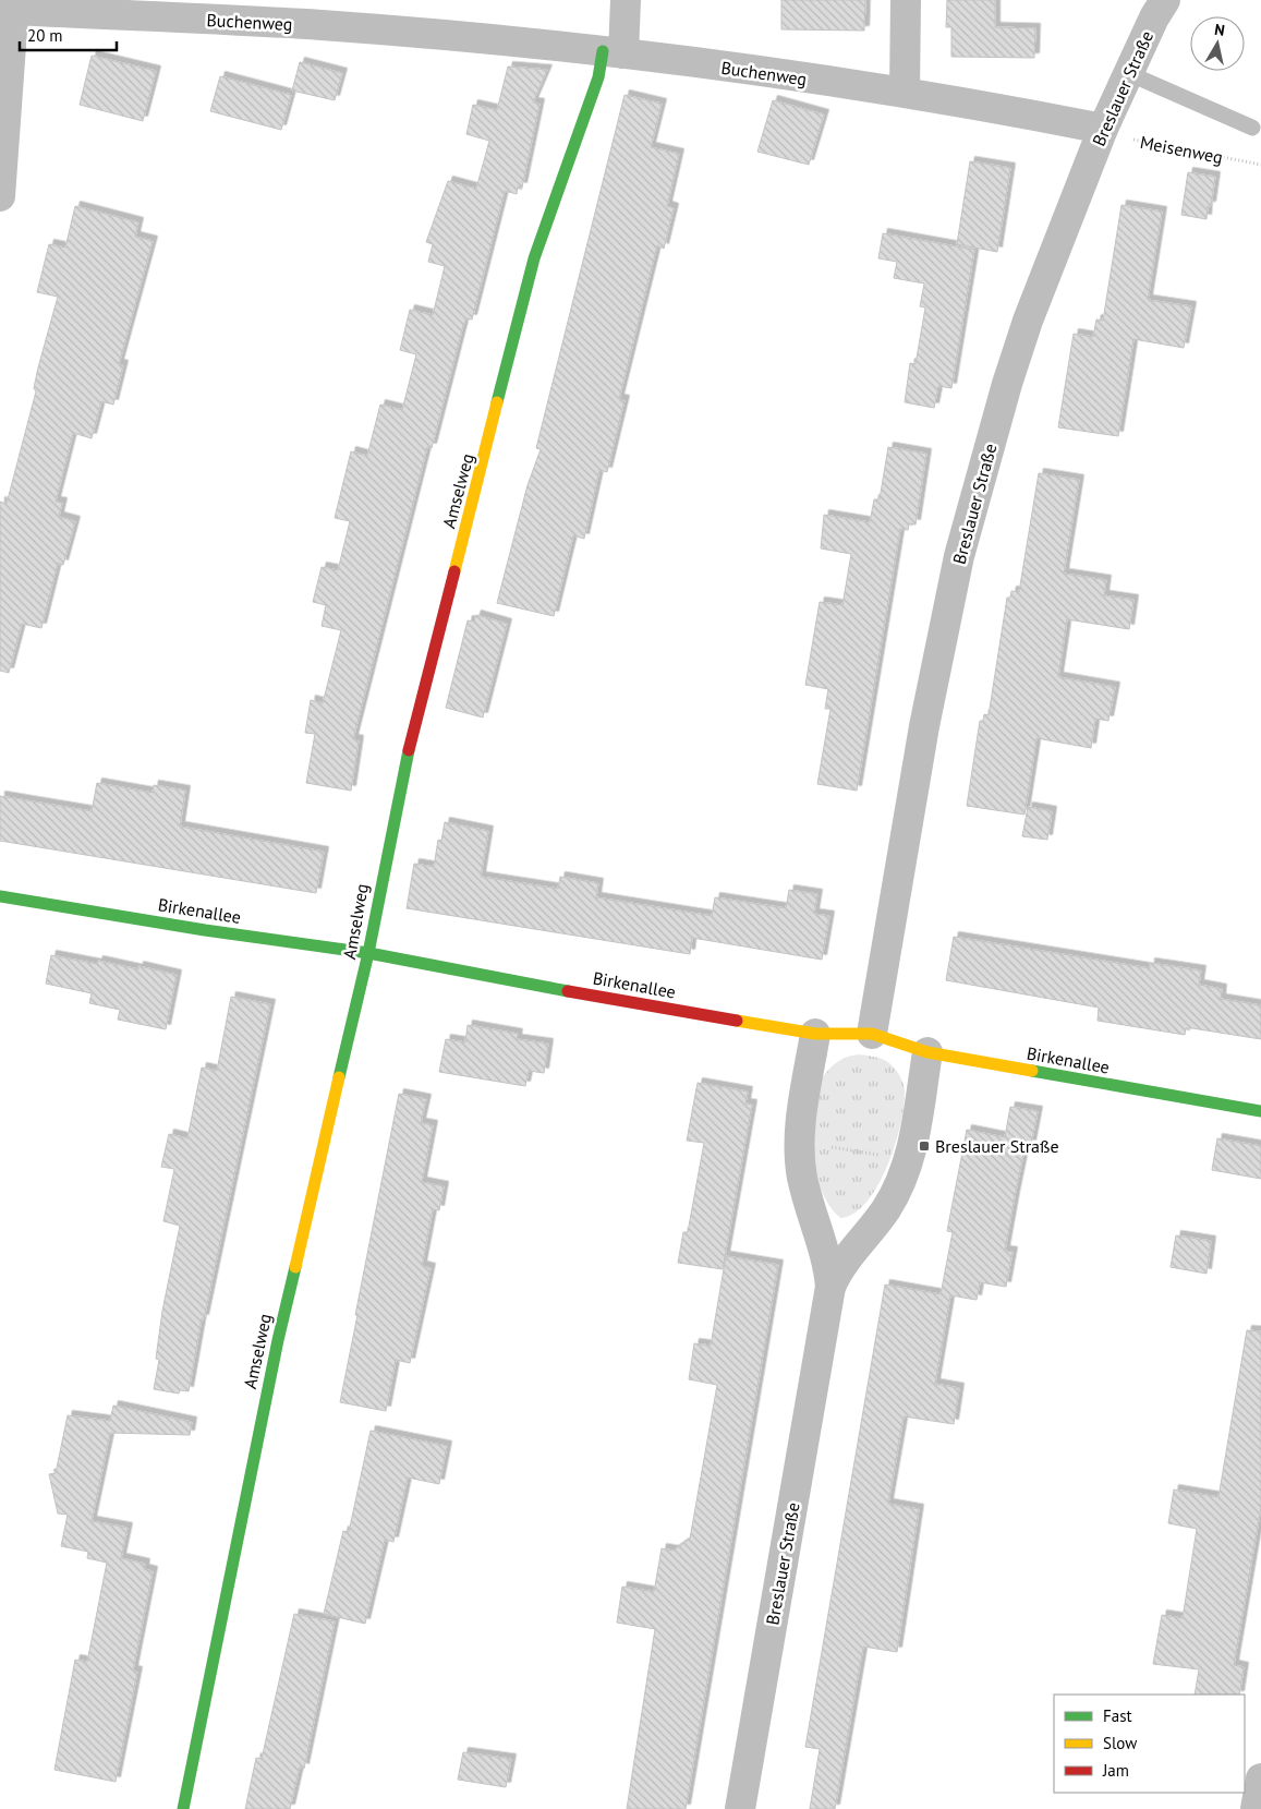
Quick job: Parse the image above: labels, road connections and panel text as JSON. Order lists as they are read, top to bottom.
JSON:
{
  "streets": {
    "street": [
      "Buchenweg",
      "Breslauer Straße",
      "Amselweg",
      "Birkenallee"
    ],
    "path": ["Meisenweg"]
  },
  "crossings": [
    ["Buchenweg", "Breslauer Straße"],
    ["Buchenweg", "Meisenweg"],
    ["Buchenweg", "Amselweg"],
    ["Breslauer Straße", "Meisenweg"],
    ["Breslauer Straße", "Birkenallee"],
    ["Amselweg", "Birkenallee"]
  ],
  "places": {
    "transit": ["Breslauer Straße"]
  },
  "legend": ["Fast", "Slow", "Jam"],
  "scale_bar": "20 m",
  "north": "top"
}
